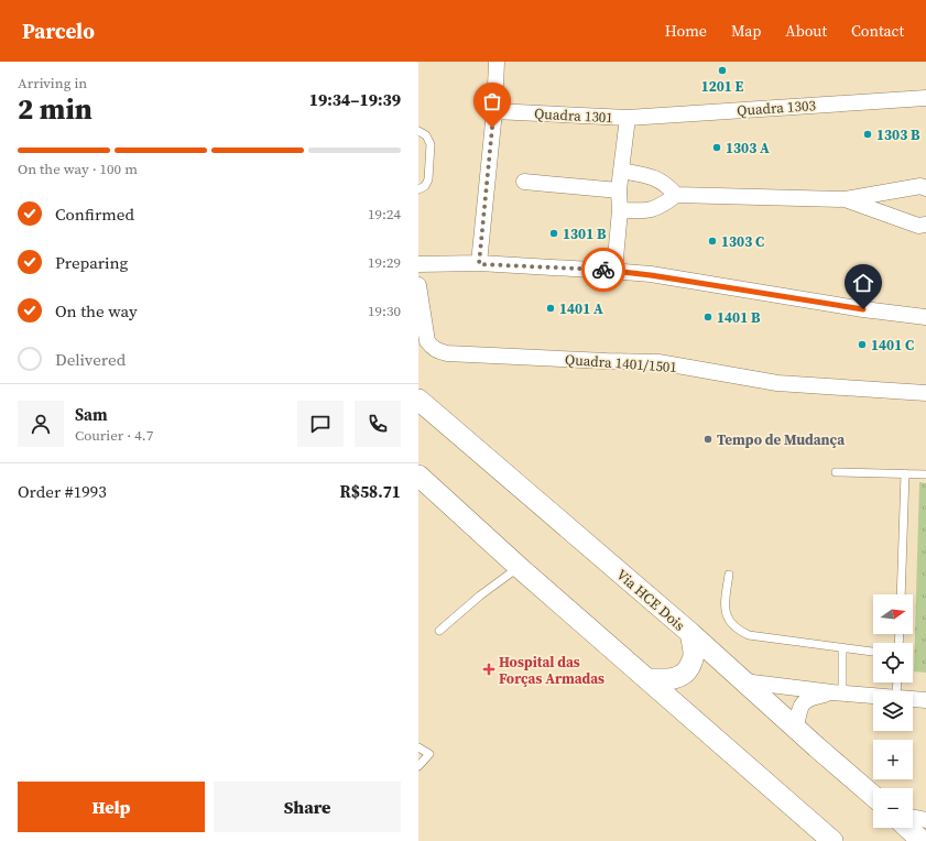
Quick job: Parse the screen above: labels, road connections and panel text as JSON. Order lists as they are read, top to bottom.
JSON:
{
  "streets": {
    "main road": ["Via HCE Dois"],
    "street": ["Quadra 1303", "Quadra 1301", "Quadra 1401/1501"]
  },
  "crossings": [
    ["Quadra 1303", "Quadra 1301"]
  ],
  "places": {
    "other": [
      "1201 E",
      "1303 B",
      "1303 A",
      "1301 B",
      "1303 C",
      "1401 A",
      "1401 B",
      "1401 C",
      "Tempo de Mudança"
    ],
    "health": ["Hospital das Forças Armadas"]
  },
  "north": "right",
  "page": {
    "header": "Parcelo",
    "nav": [
      "Home",
      "Map",
      "About",
      "Contact"
    ],
    "heading": ["2 min", "Arriving in", "19:34–19:39"],
    "panel": [
      "Sam",
      "Courier · 4.7",
      "Order #1993",
      "R$58.71"
    ],
    "bar": "On the way · 100 m",
    "list": [
      ["Confirmed", "19:24"],
      ["Preparing", "19:29"],
      ["On the way", "19:30"],
      "Delivered"
    ],
    "map_buttons": ["+", "−"],
    "buttons": ["Help", "Share"]
  }
}
